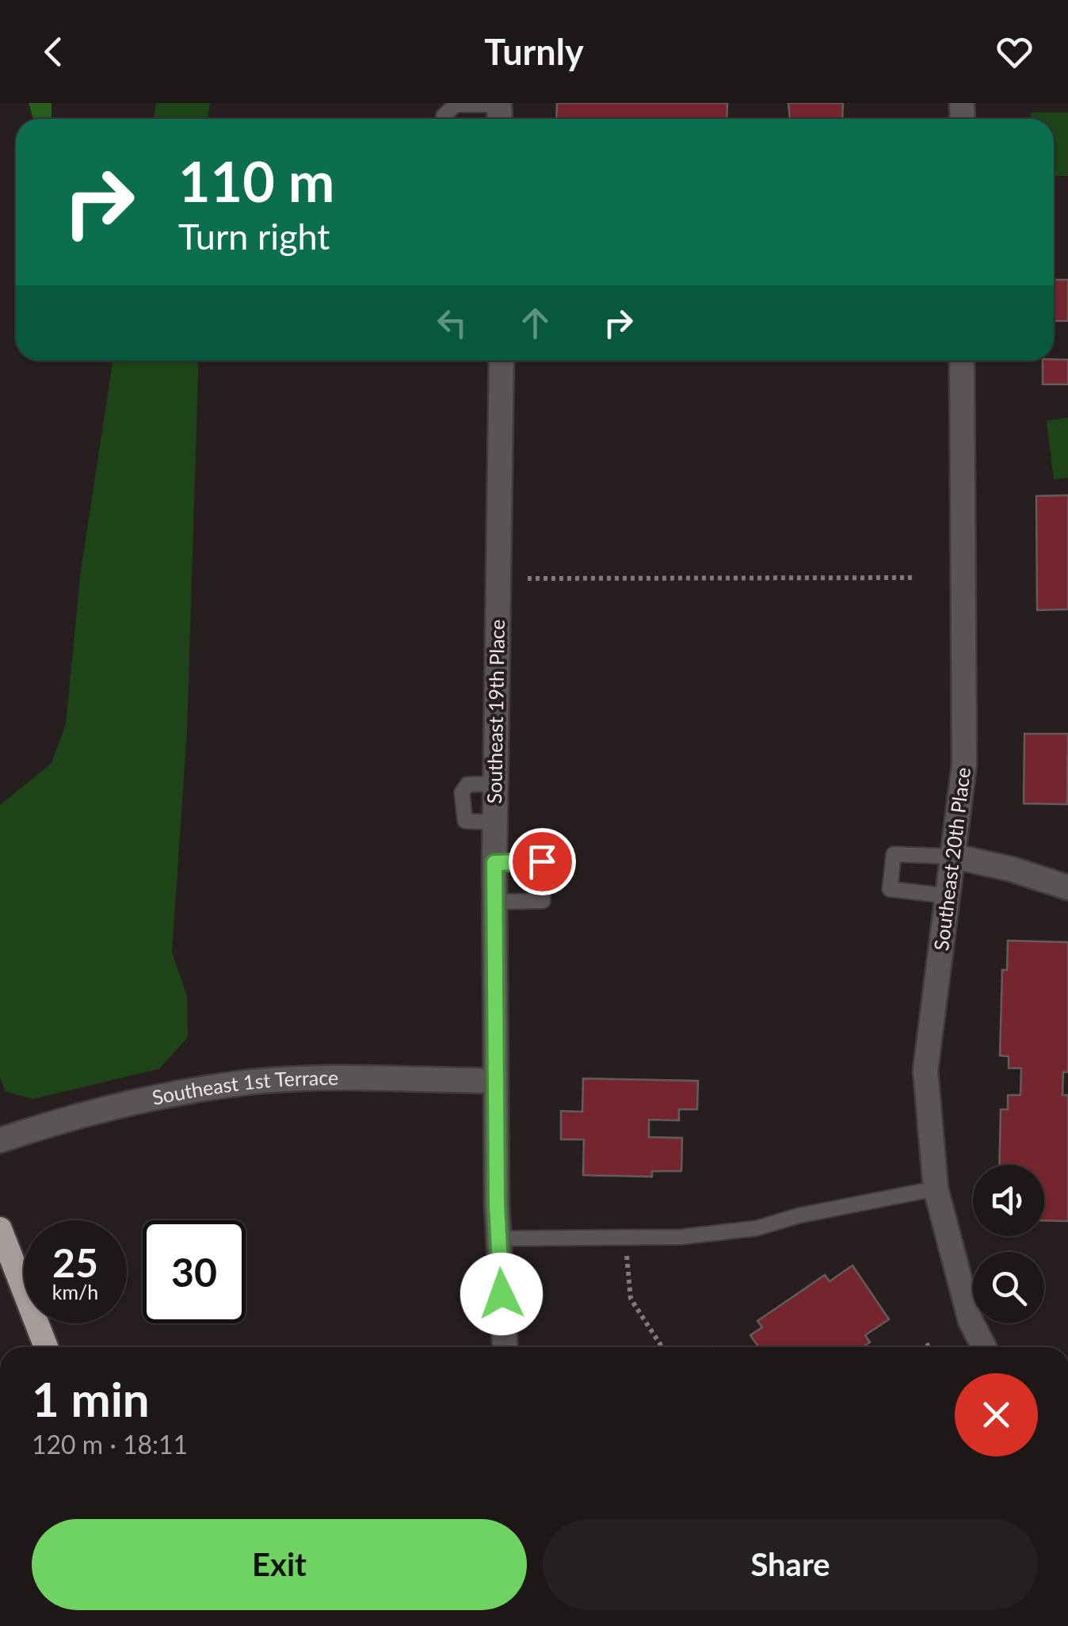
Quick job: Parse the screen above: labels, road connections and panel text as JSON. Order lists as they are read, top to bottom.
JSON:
{
  "streets": {
    "street": ["Southeast 19th Place", "Southeast 20th Place", "Southeast 1st Terrace"]
  },
  "crossings": [
    ["Southeast 19th Place", "Southeast 1st Terrace"]
  ],
  "page": {
    "header": "Turnly",
    "turn": ["110 m", "Turn right"],
    "speed": "25 km/h",
    "limit": "30",
    "heading": ["1 min", "120 m · 18:11"],
    "buttons": ["Exit", "Share"]
  }
}
